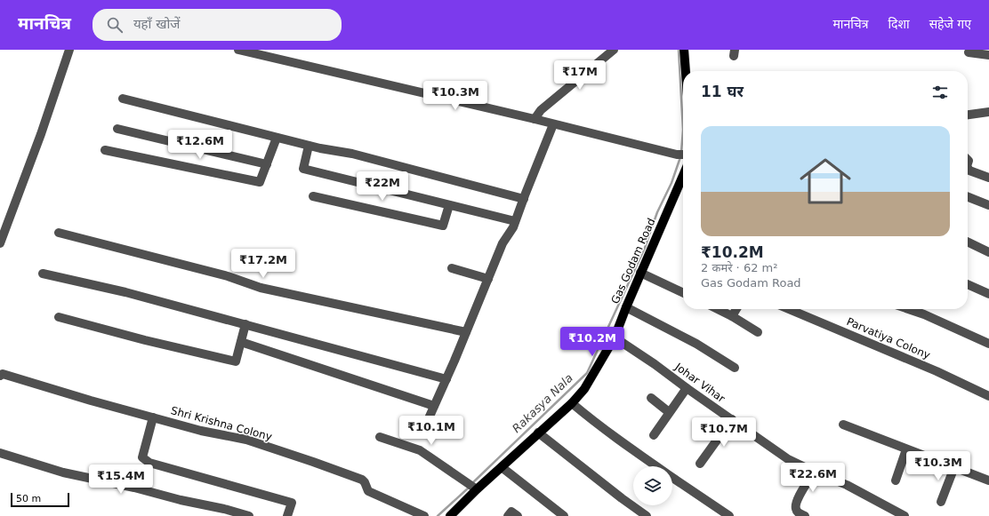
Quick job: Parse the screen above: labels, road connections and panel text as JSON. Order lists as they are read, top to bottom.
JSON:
{
  "streets": {
    "main road": ["Gas Godam Road"],
    "street": ["Parvatiya Colony", "Johar Vihar", "Shri Krishna Colony"]
  },
  "crossings": [
    ["Gas Godam Road", "Johar Vihar"]
  ],
  "water": ["Rakasya Nala"],
  "scale_bar": "50 m",
  "page": {
    "header": "मानचित्र",
    "search": "यहाँ खोजें",
    "nav": ["मानचित्र", "दिशा", "सहेजे गए"],
    "price": [
      "₹17M",
      "₹10.3M",
      "₹12.6M",
      "₹22M",
      "₹17.2M",
      "₹10.2M",
      "₹10.1M",
      "₹10.7M",
      "₹10.3M",
      "₹22.6M",
      "₹15.4M"
    ],
    "heading": "11 घर",
    "list": [
      {
        "name": "₹10.2M",
        "note": "2 कमरे · 62 m² · Gas Godam Road"
      }
    ],
    "scale": "50 m"
  }
}
